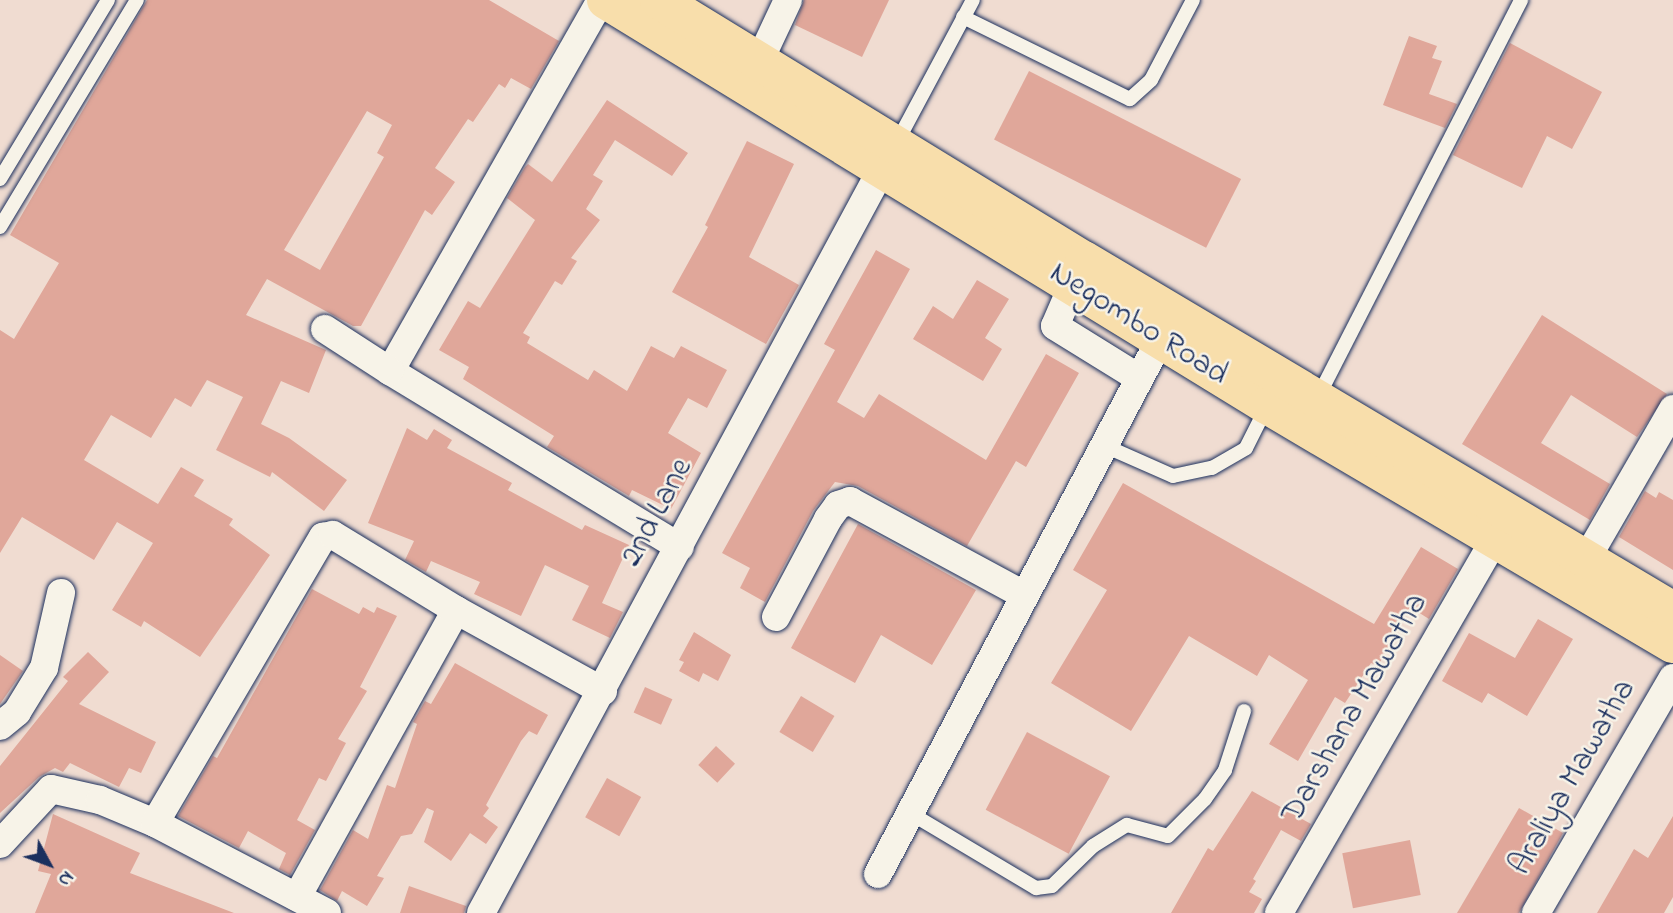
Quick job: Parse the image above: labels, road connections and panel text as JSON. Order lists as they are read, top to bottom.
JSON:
{
  "streets": {
    "highway": ["Negombo Road"],
    "street": ["2nd Lane", "Darshana Mawatha", "Araliya Mawatha"]
  },
  "crossings": [
    ["Negombo Road", "2nd Lane"],
    ["Negombo Road", "Darshana Mawatha"]
  ],
  "north": "bottom right"
}
